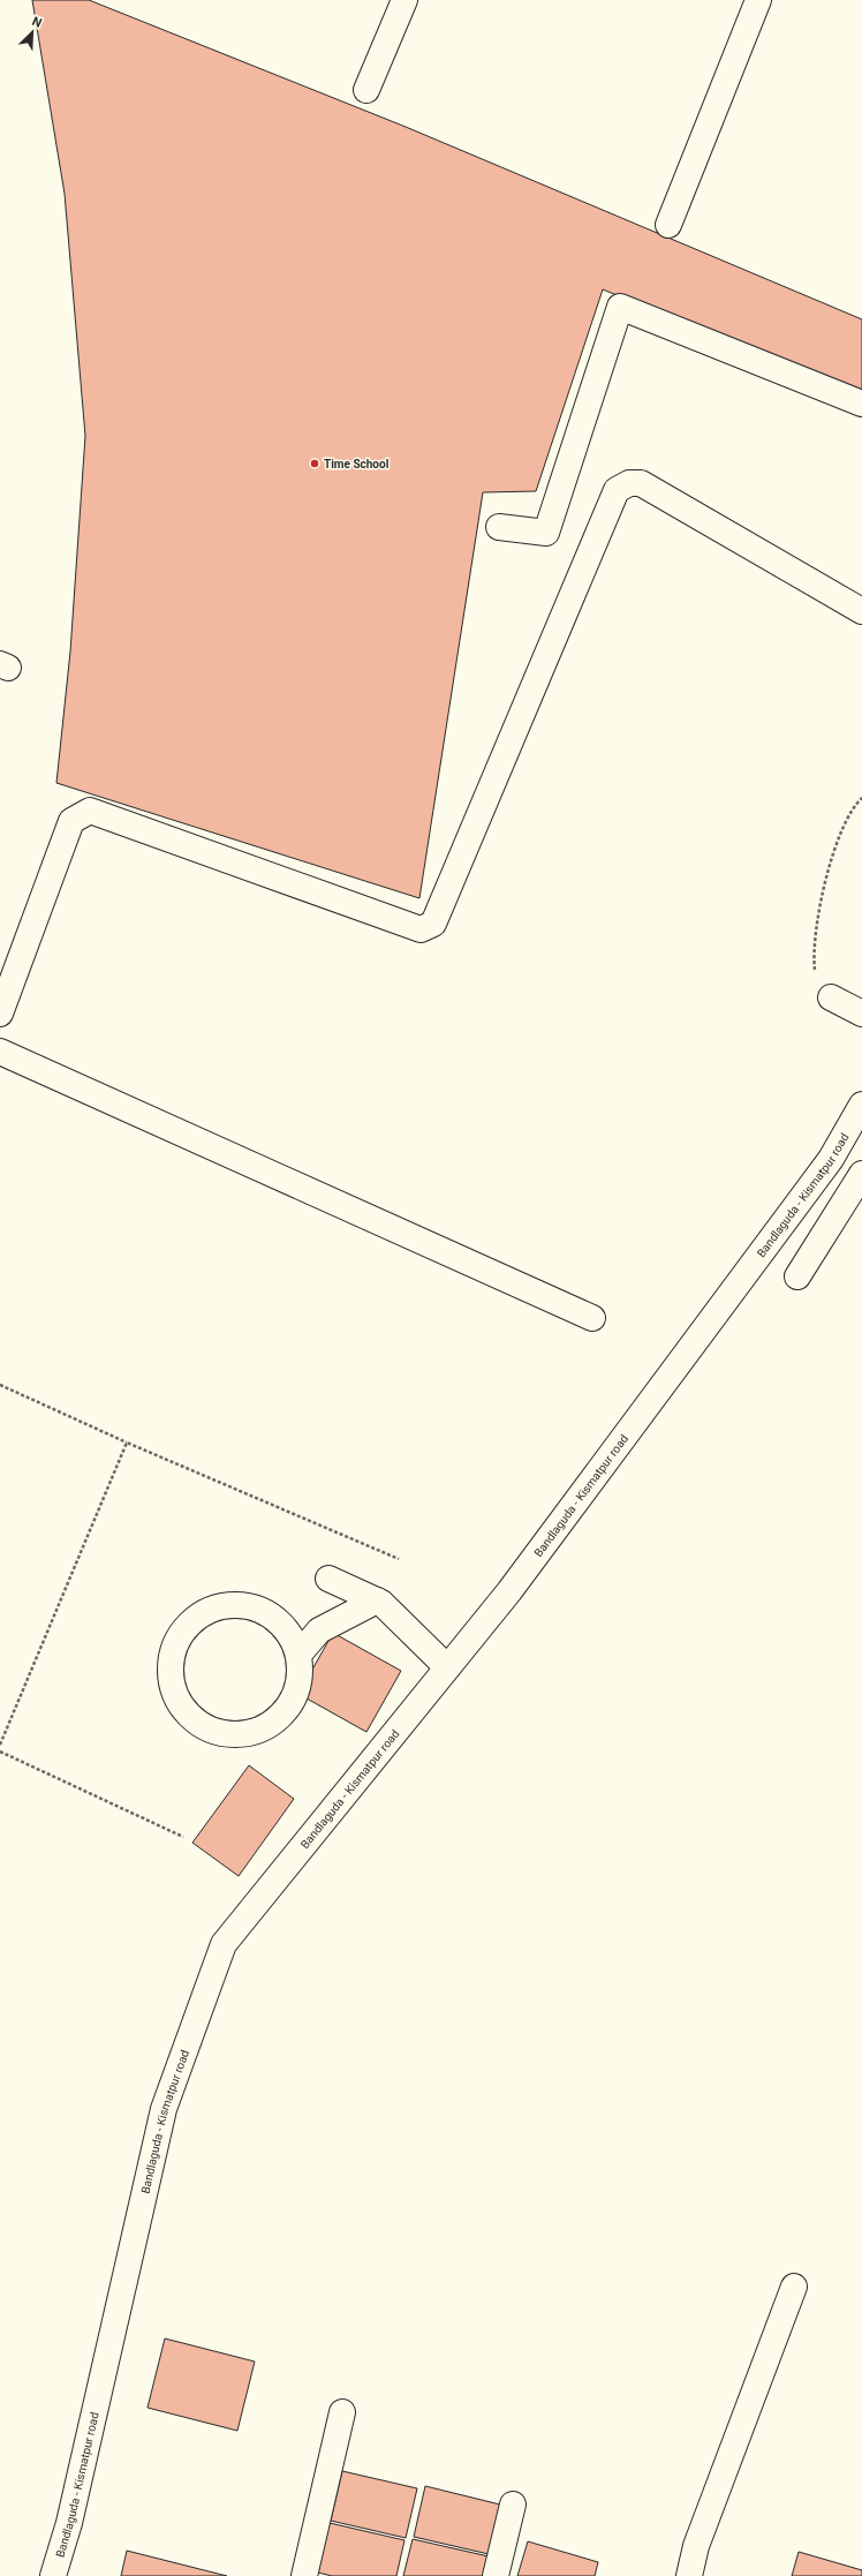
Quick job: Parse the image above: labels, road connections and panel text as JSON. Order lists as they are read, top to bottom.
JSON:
{
  "streets": {
    "street": ["Bandlaguda - Kismatpur road"]
  },
  "places": ["Time School"],
  "north": "top right"
}
